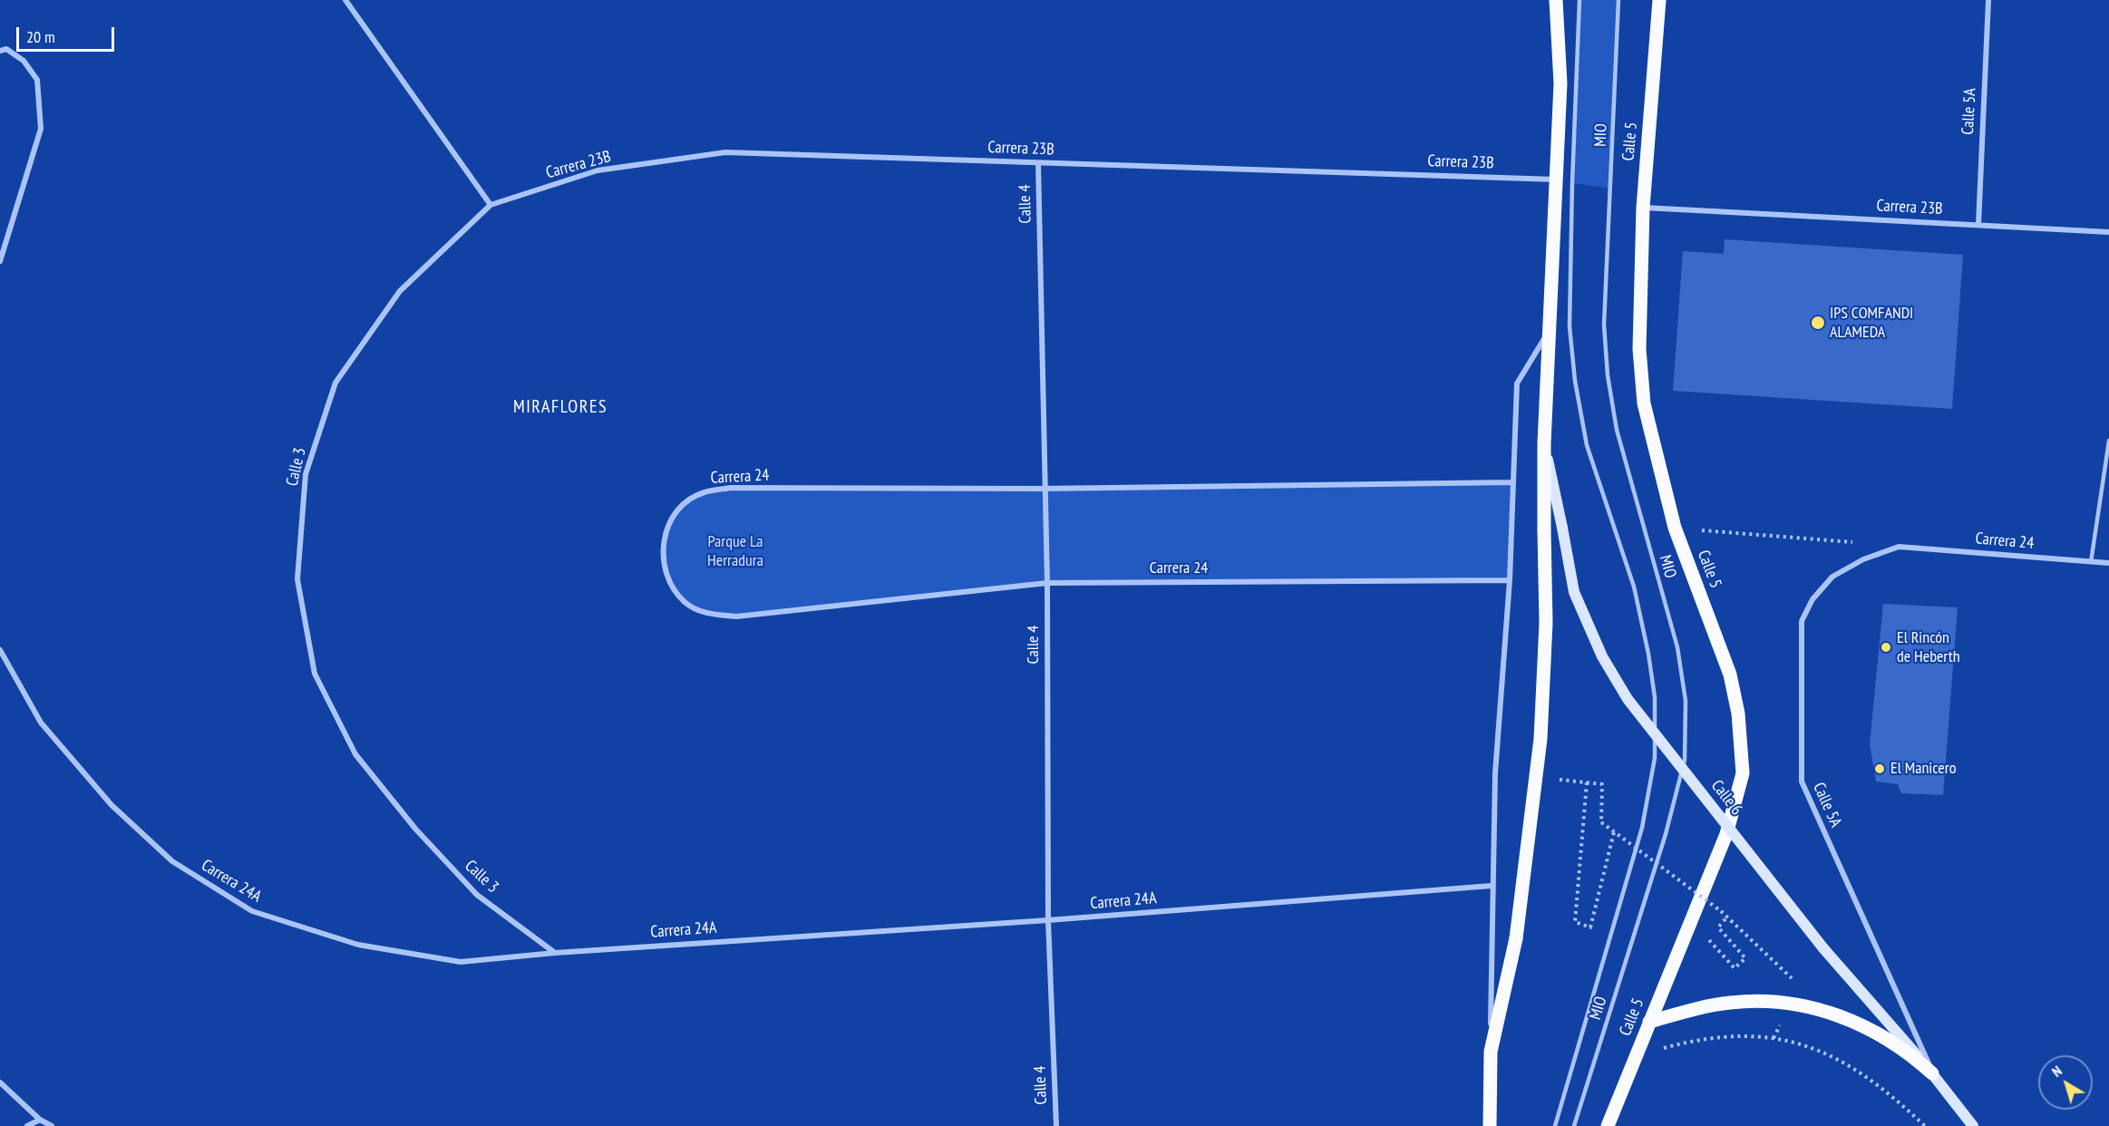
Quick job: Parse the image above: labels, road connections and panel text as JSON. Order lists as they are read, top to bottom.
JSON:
{
  "streets": {
    "main road": ["Calle 5", "Calle 6"],
    "street": [
      "Calle 5A",
      "Carrera 23B",
      "Calle 4",
      "Calle 3",
      "Carrera 24",
      "Carrera 24A"
    ],
    "lane": ["MIO"]
  },
  "crossings": [
    ["Calle 5A", "Carrera 23B"],
    ["Calle 5A", "Carrera 24"],
    ["Calle 5A", "Calle 6"],
    ["Calle 5", "Carrera 23B"],
    ["Carrera 23B", "Calle 4"],
    ["Carrera 23B", "Calle 3"],
    ["Calle 4", "Carrera 24"],
    ["Calle 4", "Carrera 24A"],
    ["Calle 3", "Carrera 24A"]
  ],
  "districts": ["MIRAFLORES"],
  "parks": ["Parque La Herradura"],
  "places": ["IPS COMFANDI ALAMEDA", "El Rincón de Heberth", "El Manicero"],
  "scale_bar": "20 m",
  "north": "top left"
}
